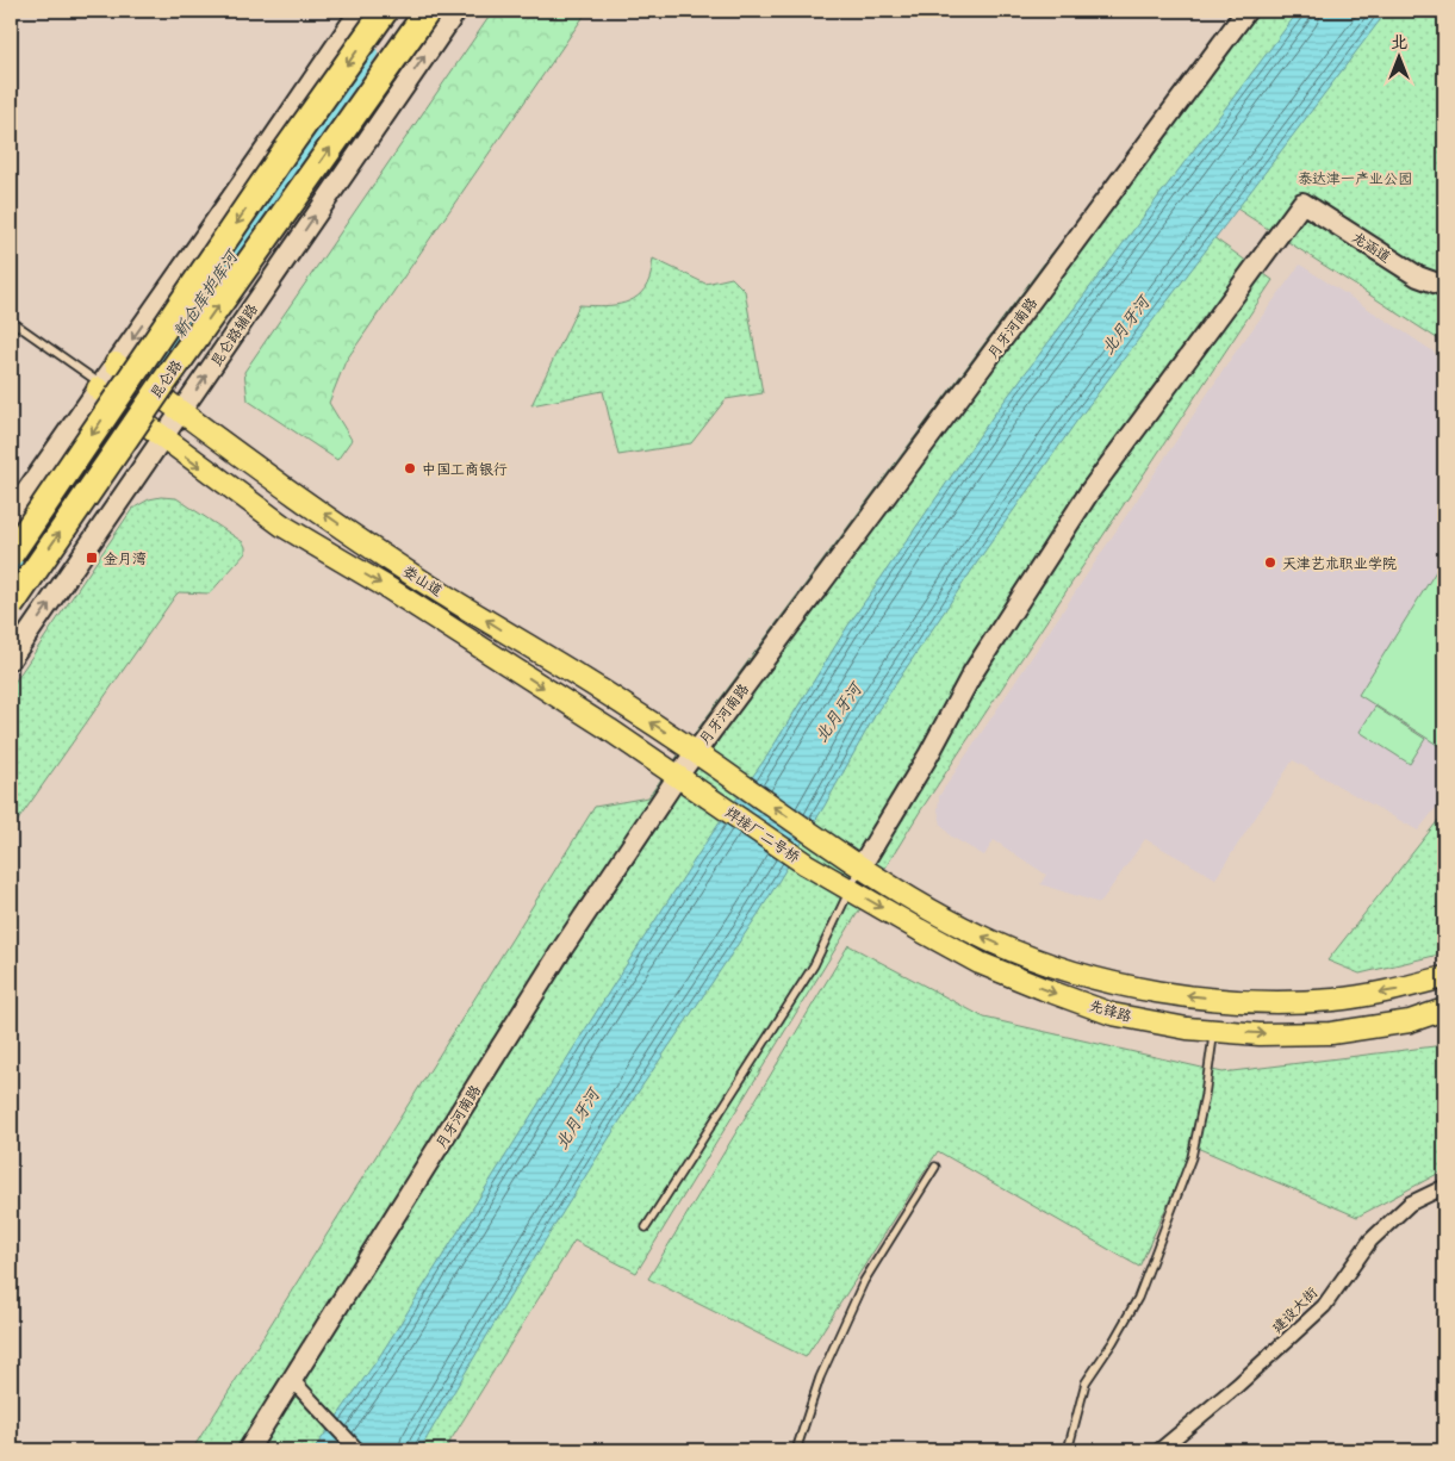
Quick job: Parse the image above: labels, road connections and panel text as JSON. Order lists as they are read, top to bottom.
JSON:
{
  "streets": {
    "highway": ["昆仑路"],
    "main road": ["娄山道", "焊接厂二号桥", "先锋路"],
    "street": [
      "龙涵道",
      "月牙河南路",
      "昆仑路辅路",
      "建设大街"
    ]
  },
  "crossings": [
    ["龙涵道", "先锋路"],
    ["月牙河南路", "娄山道"],
    ["昆仑路辅路", "娄山道"],
    ["娄山道", "焊接厂二号桥"],
    ["焊接厂二号桥", "先锋路"]
  ],
  "water": ["新仓库护库河", "北月牙河"],
  "parks": ["泰达津一产业公园"],
  "places": {
    "other": ["中国工商银行", "天津艺术职业学院"],
    "transit": ["金月湾"]
  },
  "north": "top"
}
